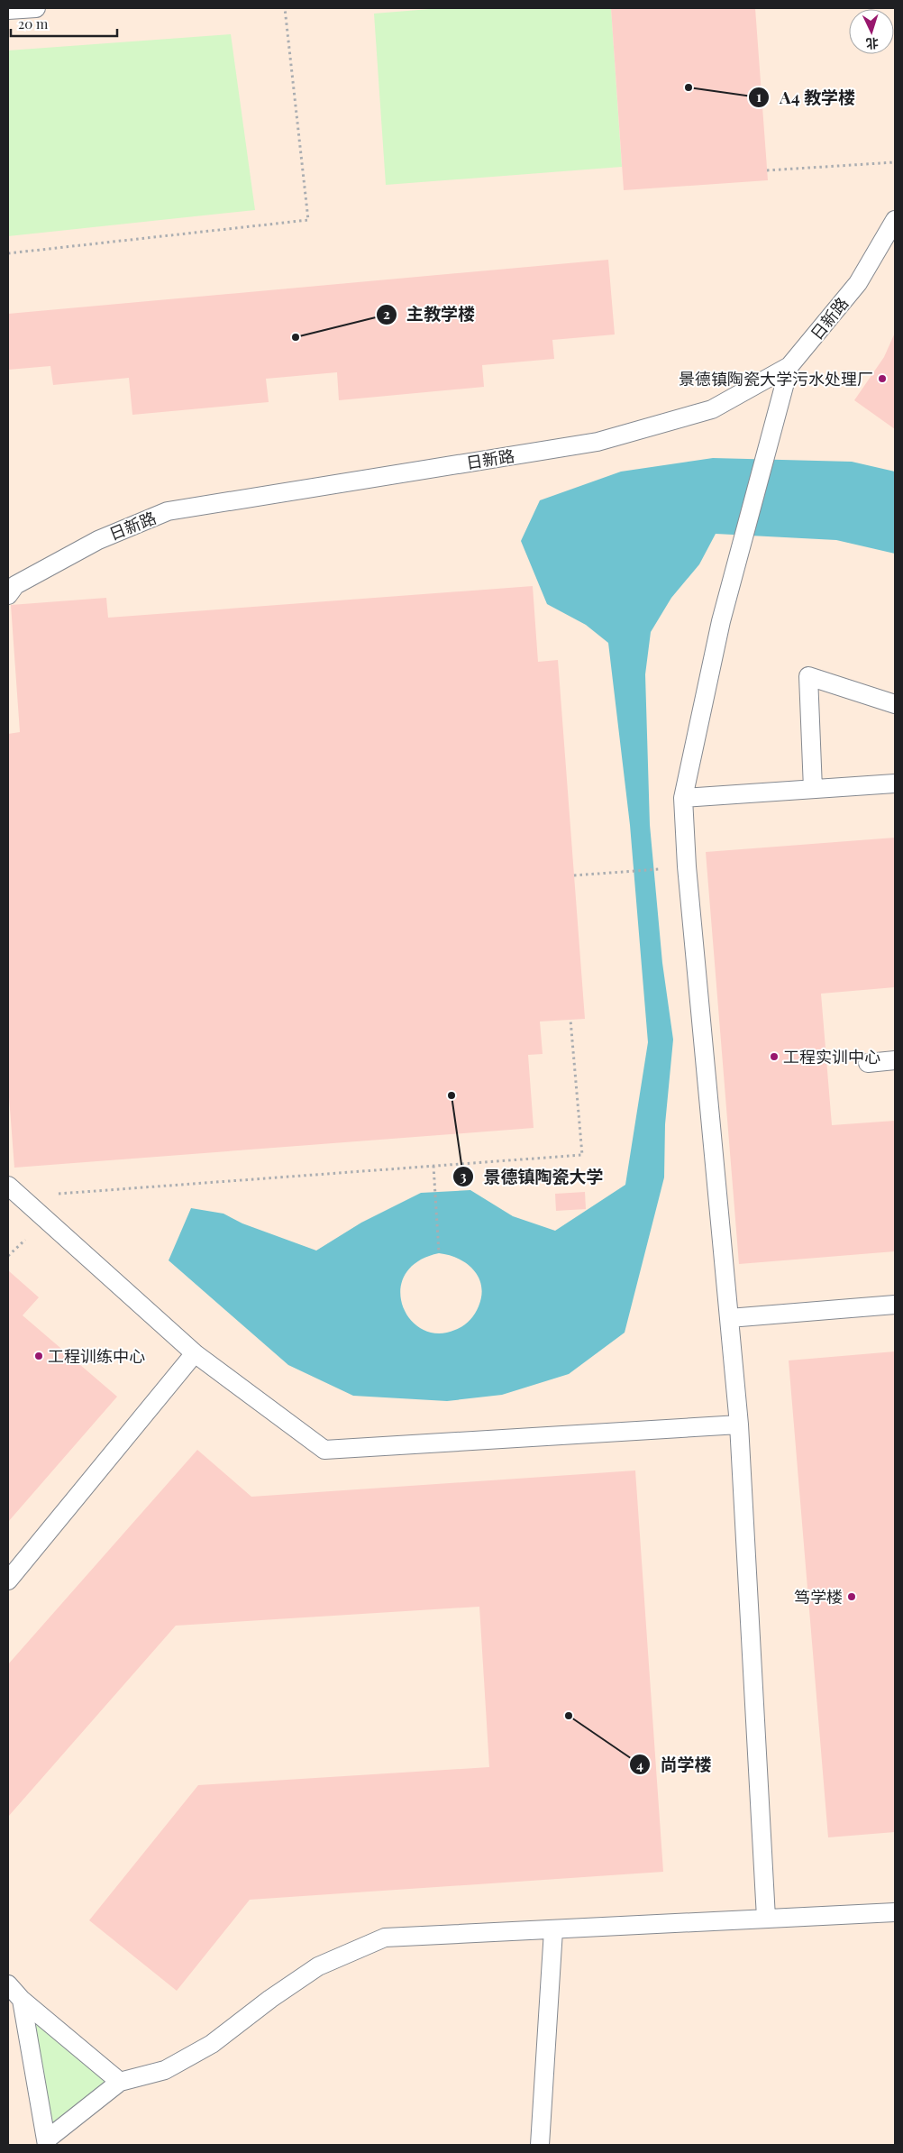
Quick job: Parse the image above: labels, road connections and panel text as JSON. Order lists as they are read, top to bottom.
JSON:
{
  "streets": {
    "lane": ["日新路"]
  },
  "places": [
    "A4 教学楼",
    "主教学楼",
    "景德镇陶瓷大学污水处理厂",
    "工程实训中心",
    "景德镇陶瓷大学",
    "工程训练中心",
    "笃学楼",
    "尚学楼"
  ],
  "scale_bar": "20 m",
  "north": "bottom"
}
